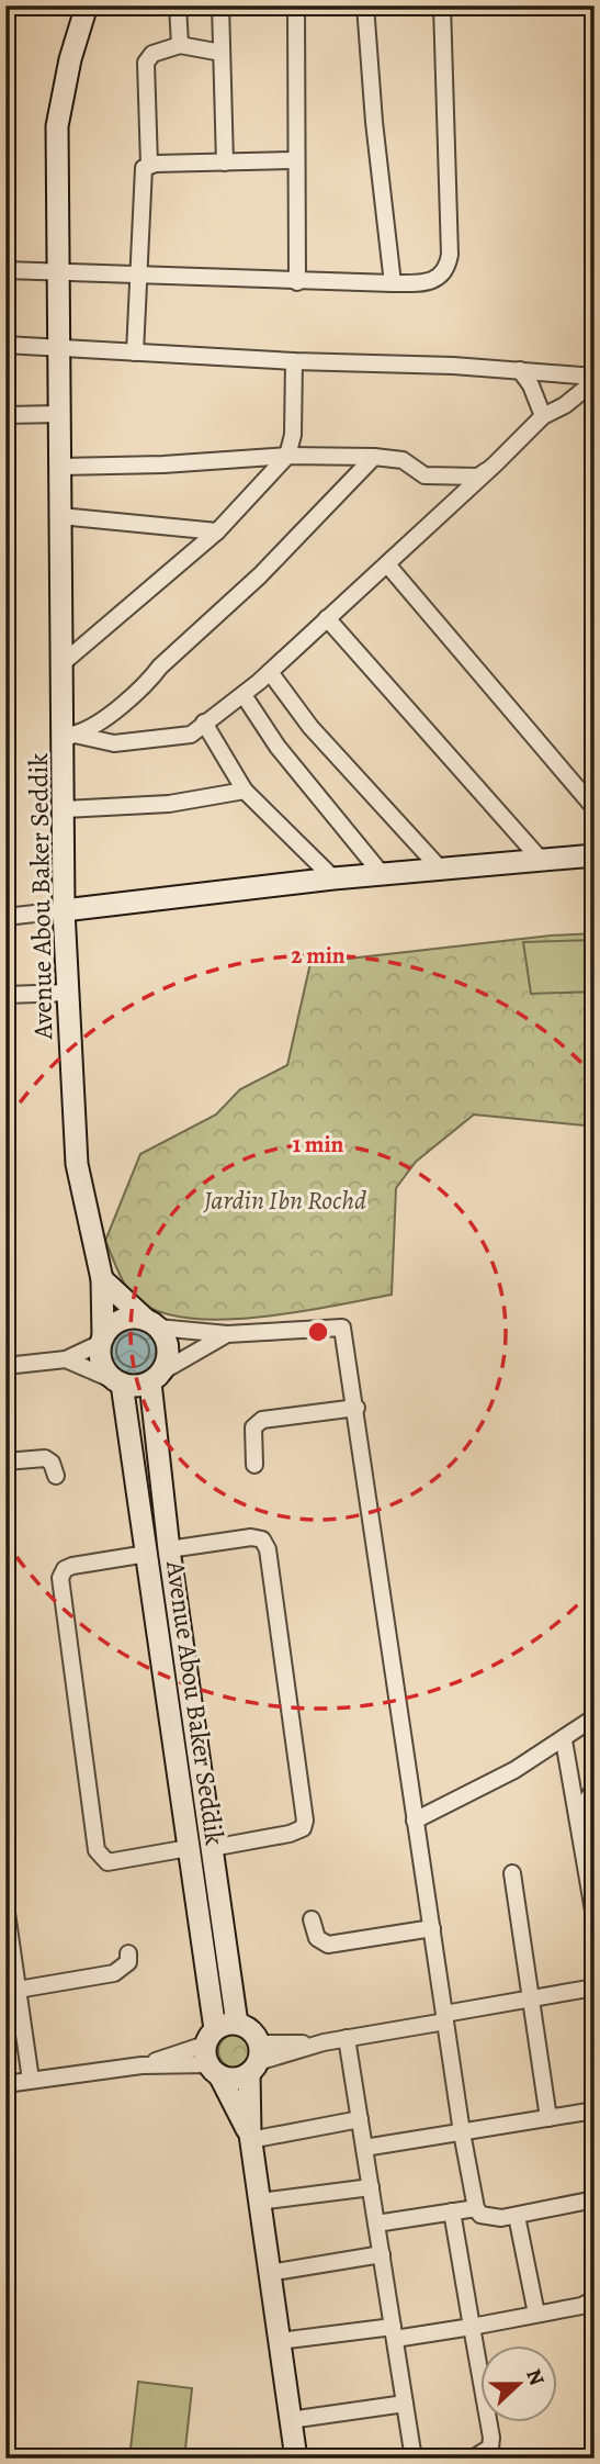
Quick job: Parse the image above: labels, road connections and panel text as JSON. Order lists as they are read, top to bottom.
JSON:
{
  "streets": {
    "main road": ["Avenue Abou Baker Seddik"]
  },
  "parks": ["Jardin Ibn Rochd"],
  "north": "right",
  "rings": ["2 min", "1 min"]
}
